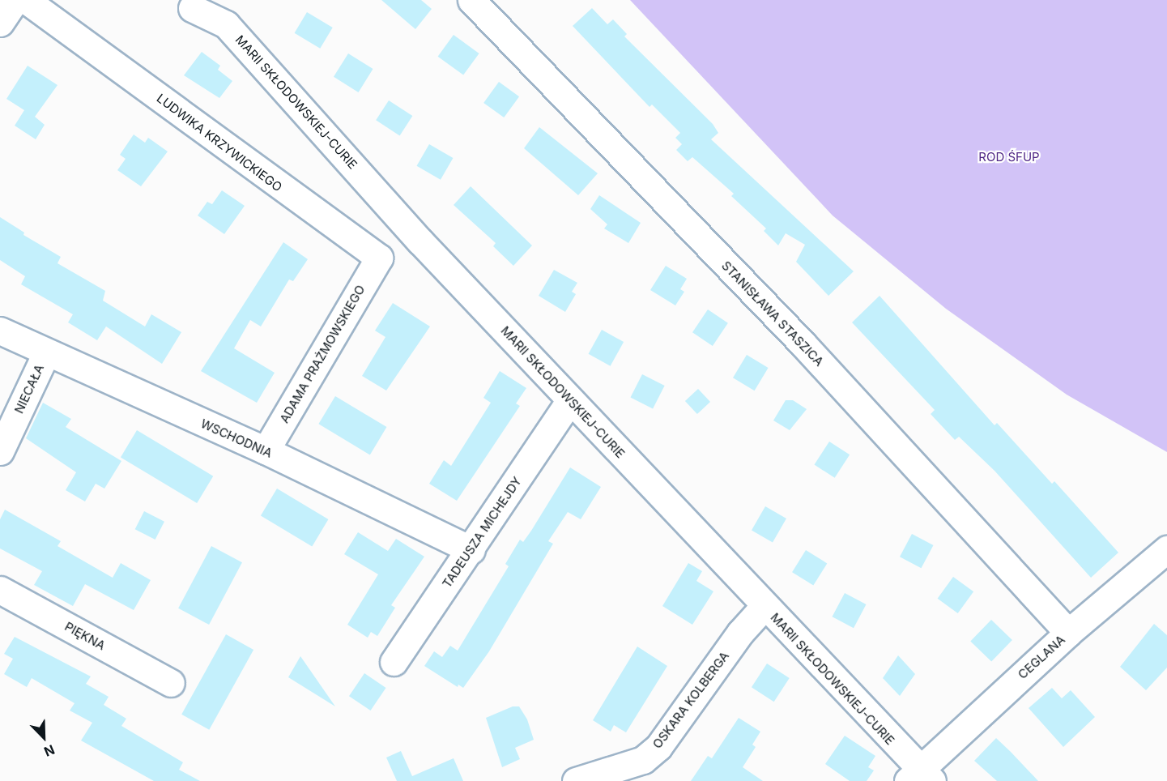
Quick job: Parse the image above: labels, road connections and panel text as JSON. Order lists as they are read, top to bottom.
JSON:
{
  "streets": {
    "street": [
      "MARII SKŁODOWSKIEJ-CURIE",
      "LUDWIKA KRZYWICKIEGO",
      "STANISŁAWA STASZICA",
      "ADAMA PRAŻMOWSKIEGO",
      "NIECAŁA",
      "WSCHODNIA",
      "TADEUSZA MICHEJDY",
      "PIĘKNA",
      "CEGLANA",
      "OSKARA KOLBERGA"
    ]
  },
  "crossings": [
    ["MARII SKŁODOWSKIEJ-CURIE", "TADEUSZA MICHEJDY"],
    ["MARII SKŁODOWSKIEJ-CURIE", "CEGLANA"],
    ["MARII SKŁODOWSKIEJ-CURIE", "OSKARA KOLBERGA"],
    ["LUDWIKA KRZYWICKIEGO", "ADAMA PRAŻMOWSKIEGO"],
    ["STANISŁAWA STASZICA", "CEGLANA"],
    ["ADAMA PRAŻMOWSKIEGO", "WSCHODNIA"],
    ["NIECAŁA", "WSCHODNIA"],
    ["WSCHODNIA", "TADEUSZA MICHEJDY"]
  ],
  "parks": ["ROD ŚFUP"],
  "north": "bottom right"
}
